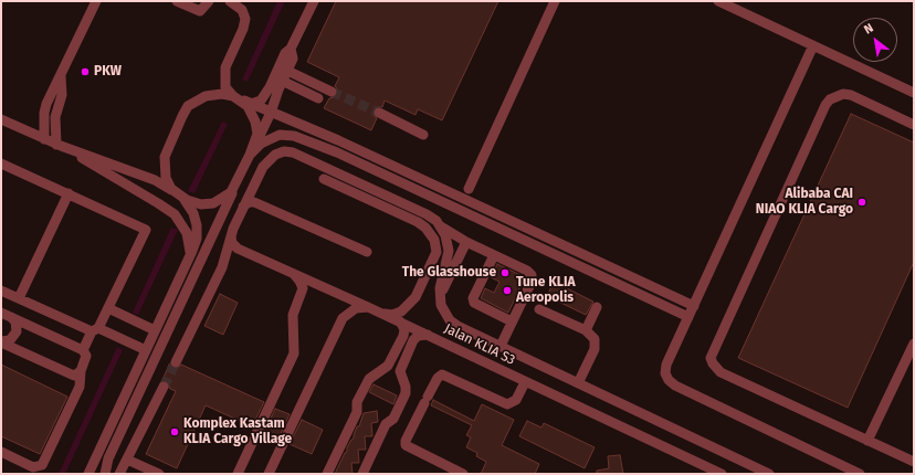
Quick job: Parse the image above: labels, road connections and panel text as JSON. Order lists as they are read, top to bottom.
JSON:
{
  "streets": {
    "street": ["Jalan KLIA S3"]
  },
  "places": [
    "PKW",
    "Alibaba CAI NIAO KLIA Cargo",
    "The Glasshouse",
    "Tune KLIA Aeropolis",
    "Komplex Kastam KLIA Cargo Village"
  ],
  "north": "top left"
}
